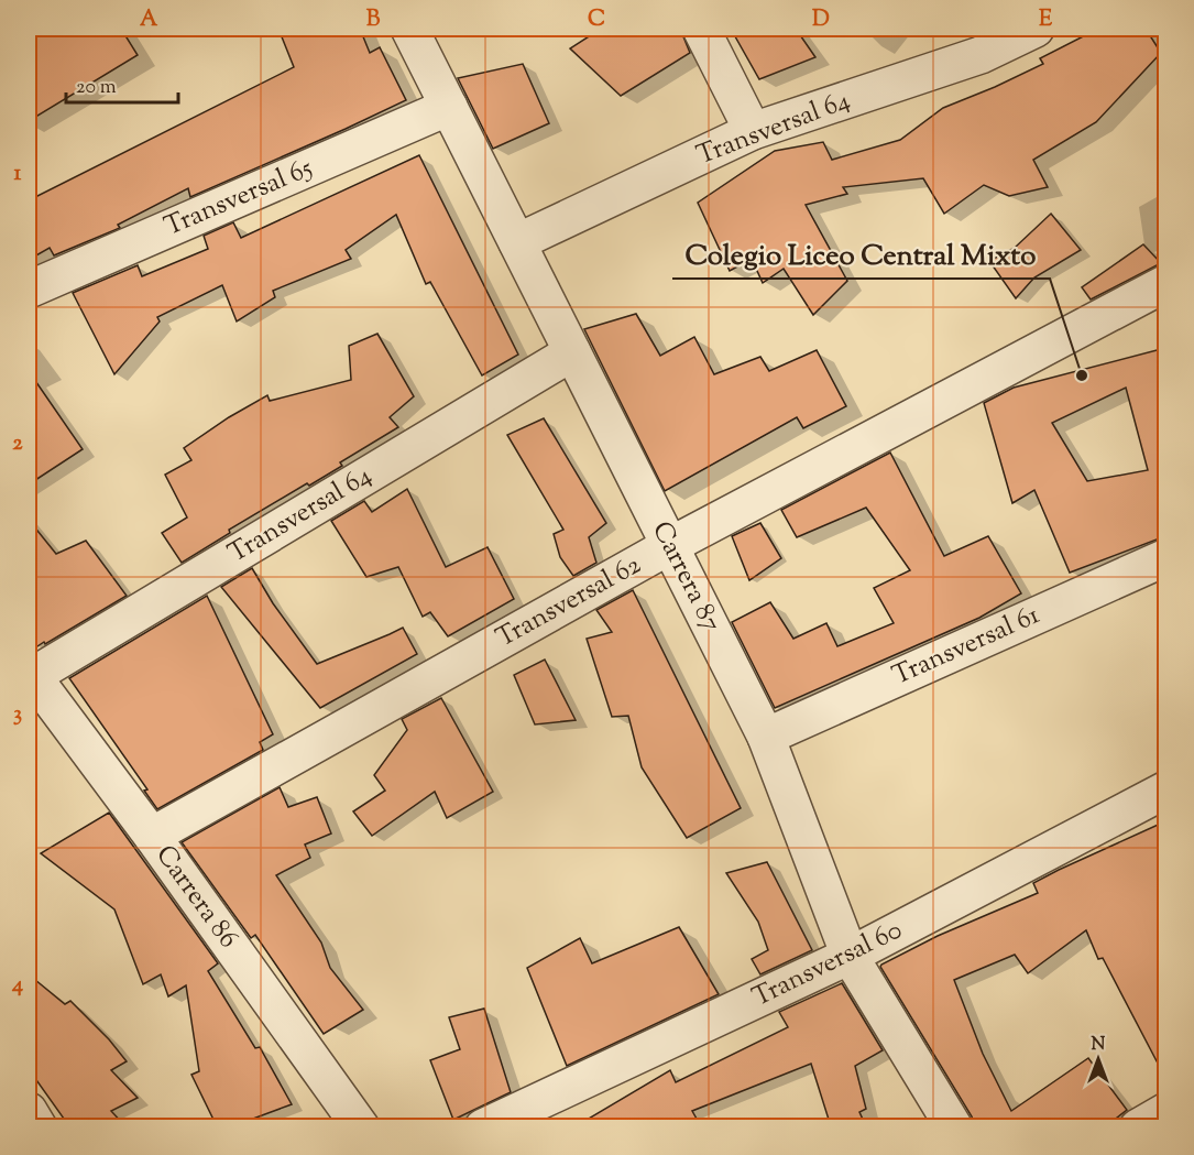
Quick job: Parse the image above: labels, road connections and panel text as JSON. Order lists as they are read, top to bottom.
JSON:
{
  "streets": {
    "street": [
      "Transversal 64",
      "Transversal 65",
      "Carrera 87",
      "Transversal 62",
      "Transversal 61",
      "Carrera 86",
      "Transversal 60"
    ]
  },
  "crossings": [
    ["Transversal 64", "Carrera 87"],
    ["Transversal 64", "Carrera 86"],
    ["Transversal 65", "Carrera 87"],
    ["Carrera 87", "Transversal 62"],
    ["Carrera 87", "Transversal 61"],
    ["Carrera 87", "Transversal 60"],
    ["Transversal 62", "Carrera 86"]
  ],
  "places": ["Colegio Liceo Central Mixto"],
  "scale_bar": "20 m",
  "north": "top",
  "grid": {
    "columns": [
      "A",
      "B",
      "C",
      "D",
      "E"
    ],
    "rows": [
      "1",
      "2",
      "3",
      "4"
    ]
  }
}
